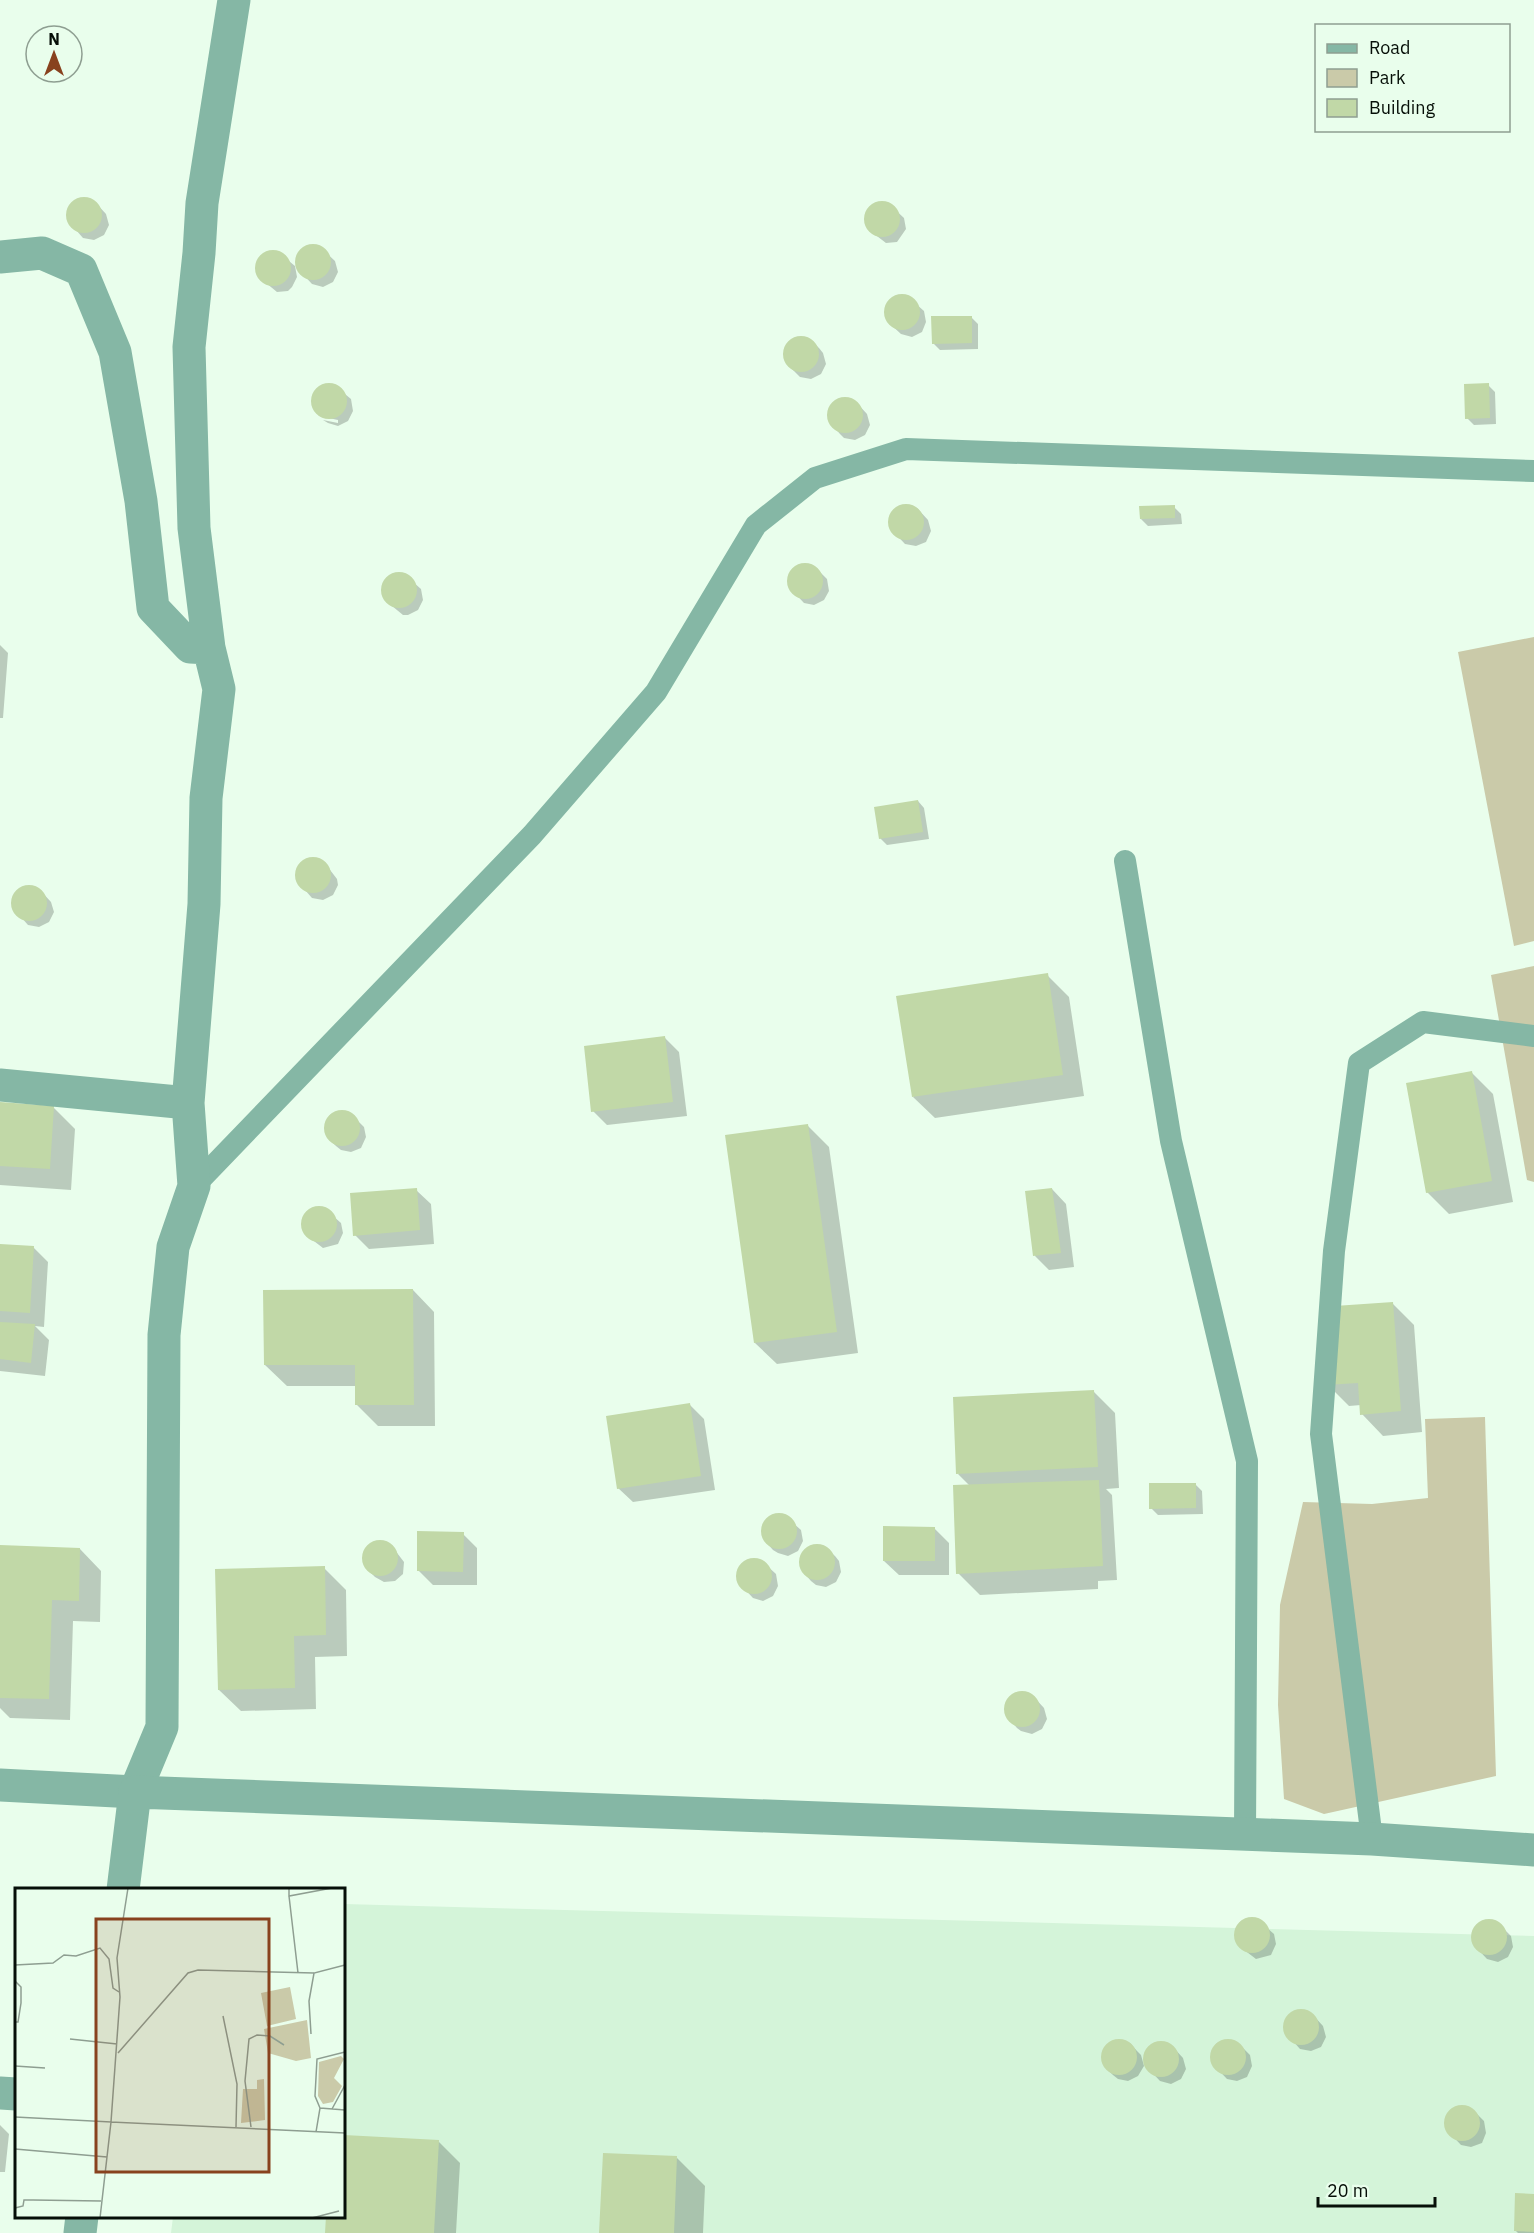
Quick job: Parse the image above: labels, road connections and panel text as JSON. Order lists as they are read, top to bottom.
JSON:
{
  "legend": ["Road", "Park", "Building"],
  "scale_bar": "20 m",
  "north": "top"
}
